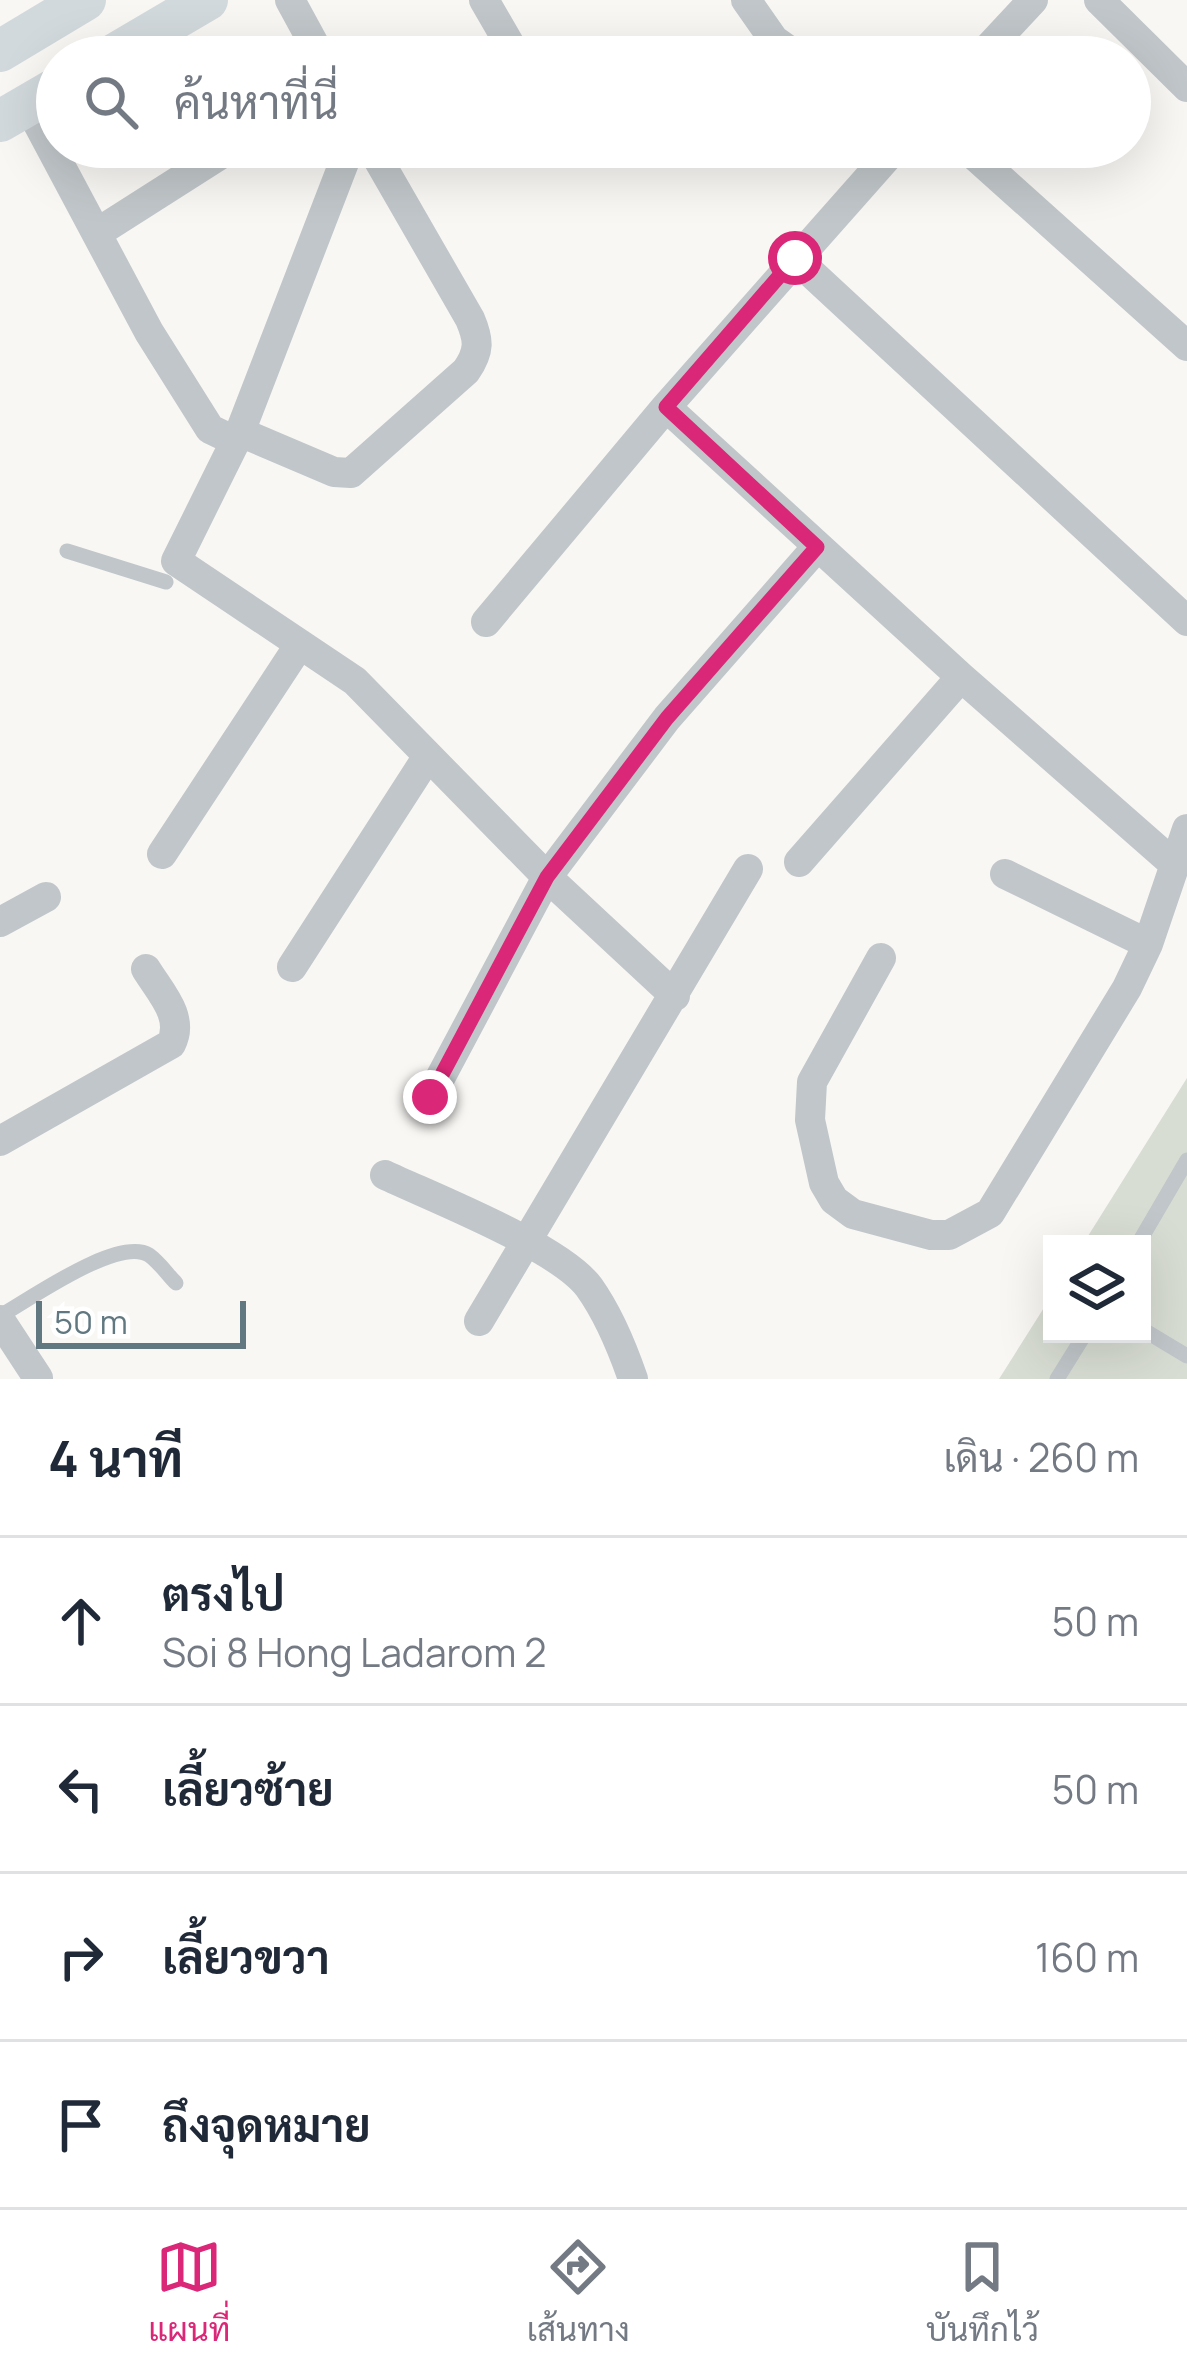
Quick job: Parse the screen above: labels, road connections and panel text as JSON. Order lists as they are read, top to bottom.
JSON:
{
  "scale_bar": "50 m",
  "page": {
    "search": "ค้นหาที่นี่",
    "scale": "50 m",
    "heading": ["4 นาที", "เดิน · 260 m"],
    "list": [
      ["ตรงไป", "Soi 8 Hong Ladarom 2", "50 m"],
      ["เลี้ยวซ้าย", "50 m"],
      ["เลี้ยวขวา", "160 m"],
      "ถึงจุดหมาย"
    ],
    "nav": ["แผนที่", "เส้นทาง", "บันทึกไว้"]
  }
}
